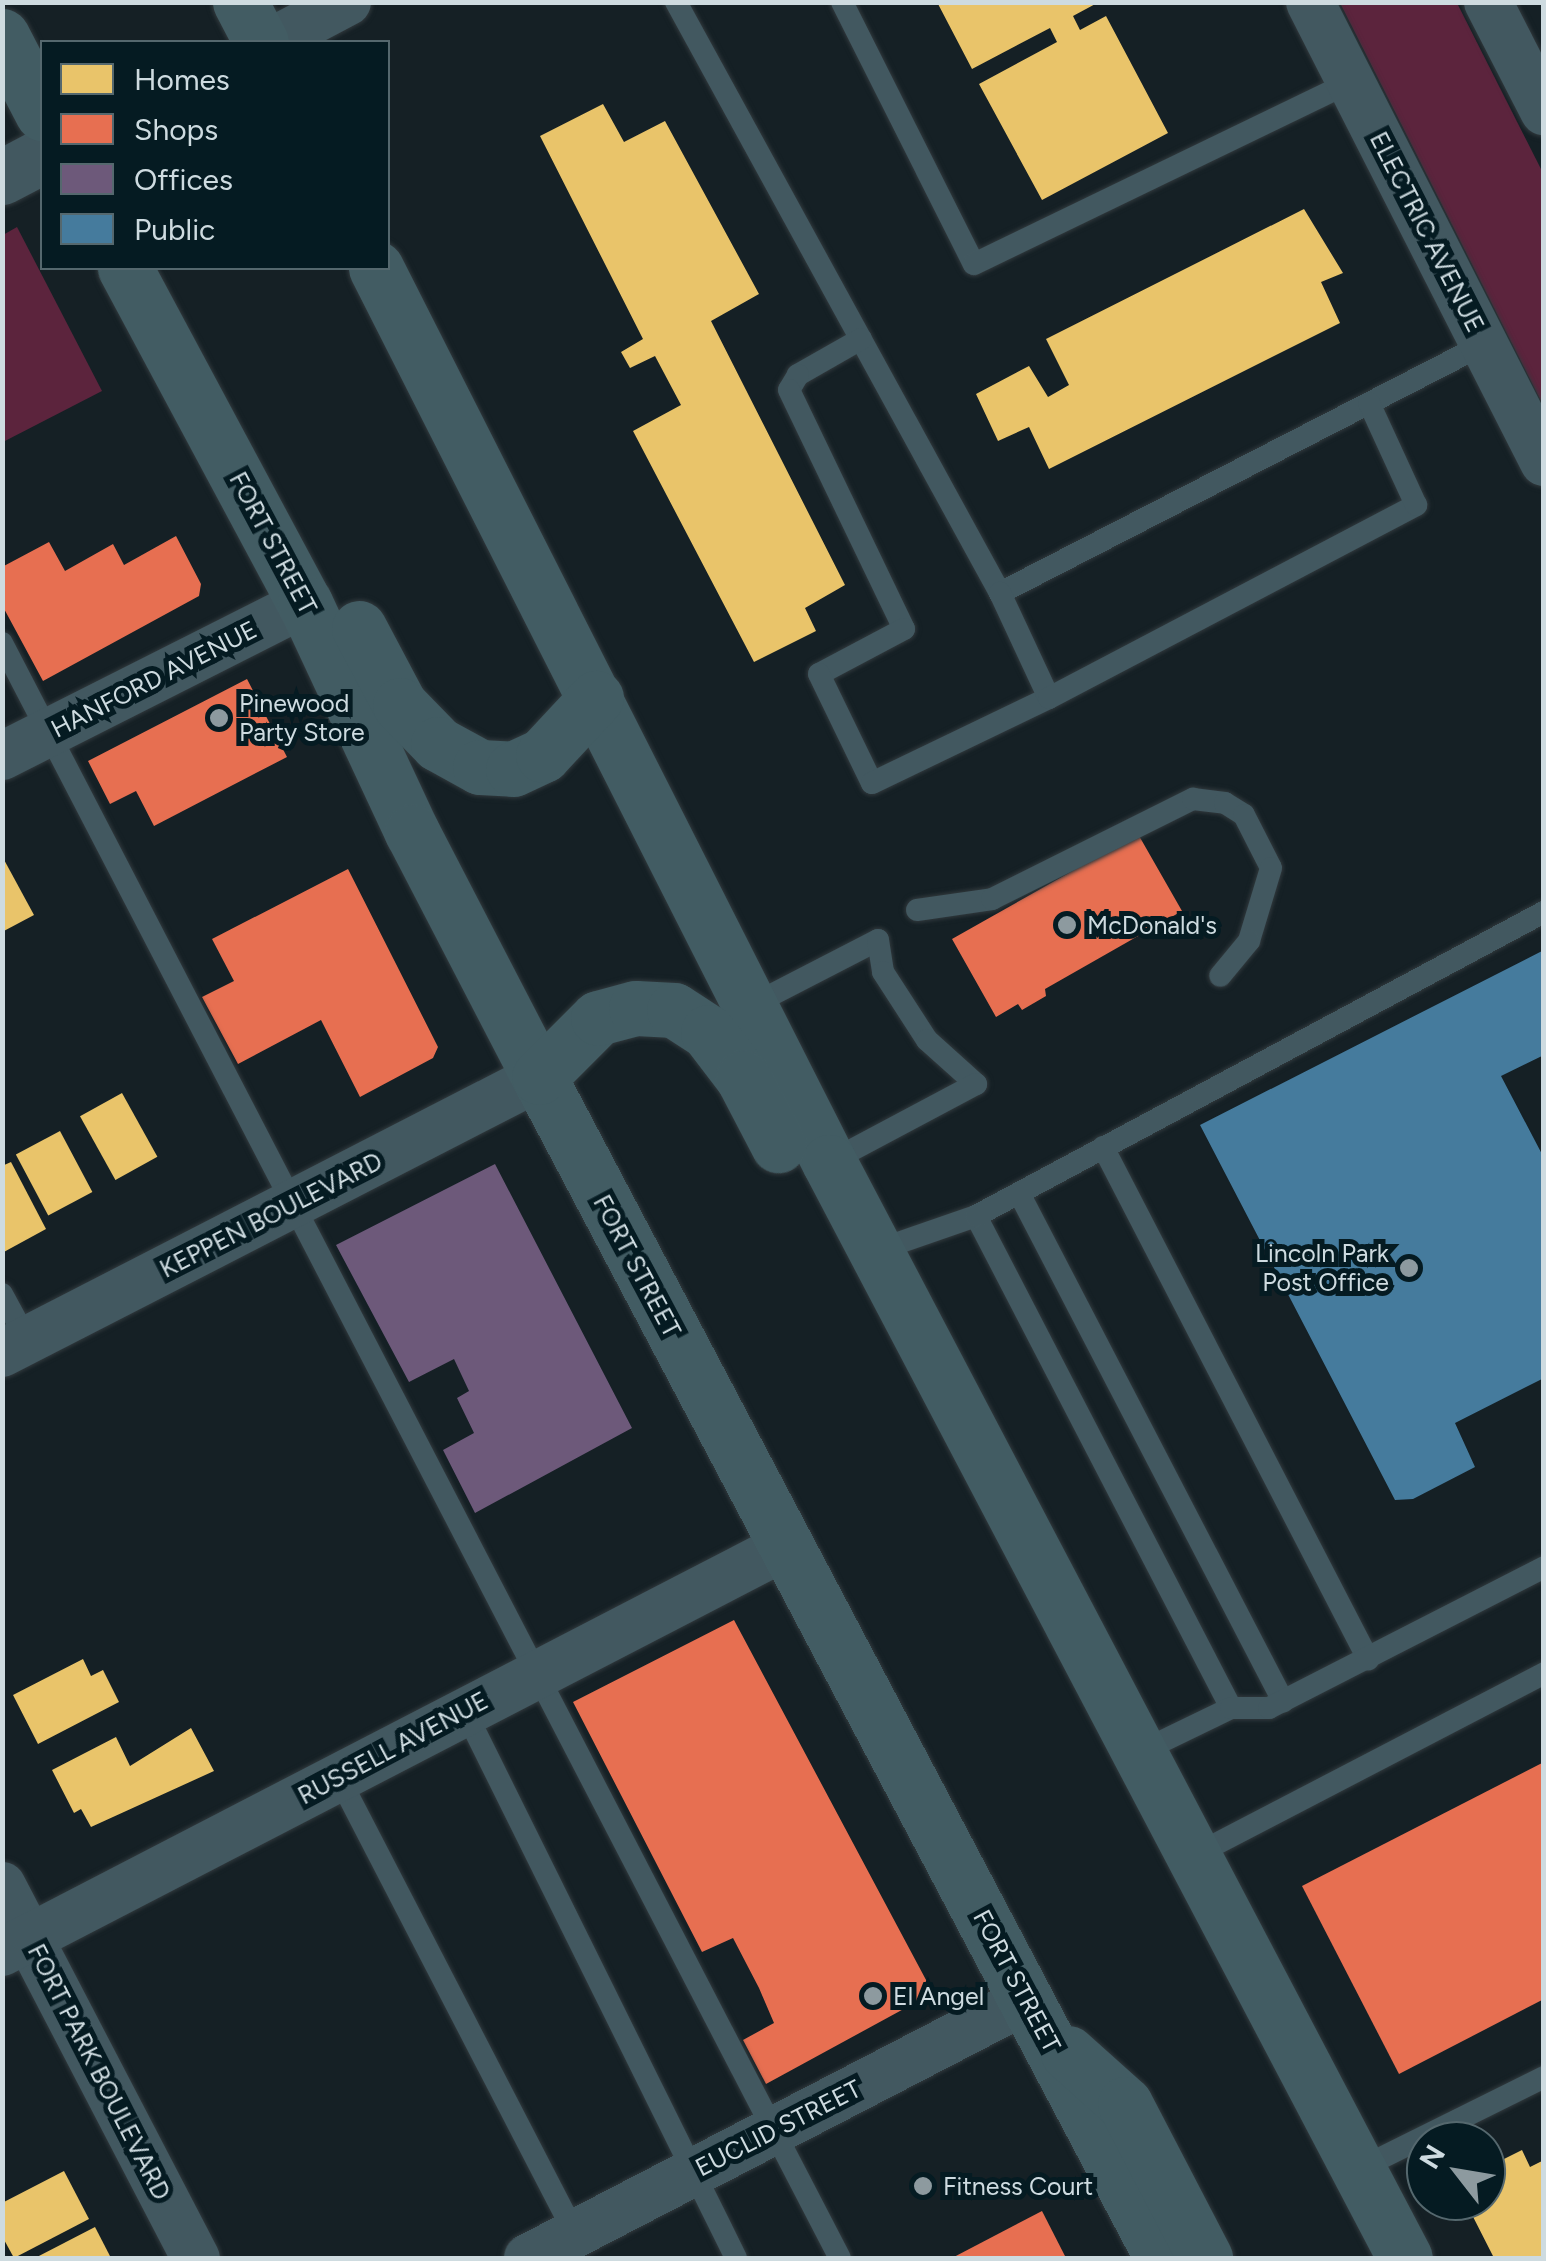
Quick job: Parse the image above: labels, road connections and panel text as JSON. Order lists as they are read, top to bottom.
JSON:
{
  "streets": {
    "main road": ["FORT STREET"],
    "street": [
      "ELECTRIC AVENUE",
      "HANFORD AVENUE",
      "KEPPEN BOULEVARD",
      "RUSSELL AVENUE",
      "FORT PARK BOULEVARD",
      "EUCLID STREET"
    ]
  },
  "crossings": [
    ["FORT STREET", "HANFORD AVENUE"],
    ["FORT STREET", "KEPPEN BOULEVARD"],
    ["FORT STREET", "RUSSELL AVENUE"],
    ["FORT STREET", "EUCLID STREET"],
    ["RUSSELL AVENUE", "FORT PARK BOULEVARD"]
  ],
  "places": [
    "Pinewood Party Store",
    "McDonald's",
    "Lincoln Park Post Office",
    "El Angel",
    "Fitness Court"
  ],
  "legend": [
    "Homes",
    "Shops",
    "Offices",
    "Public"
  ],
  "north": "top left"
}
